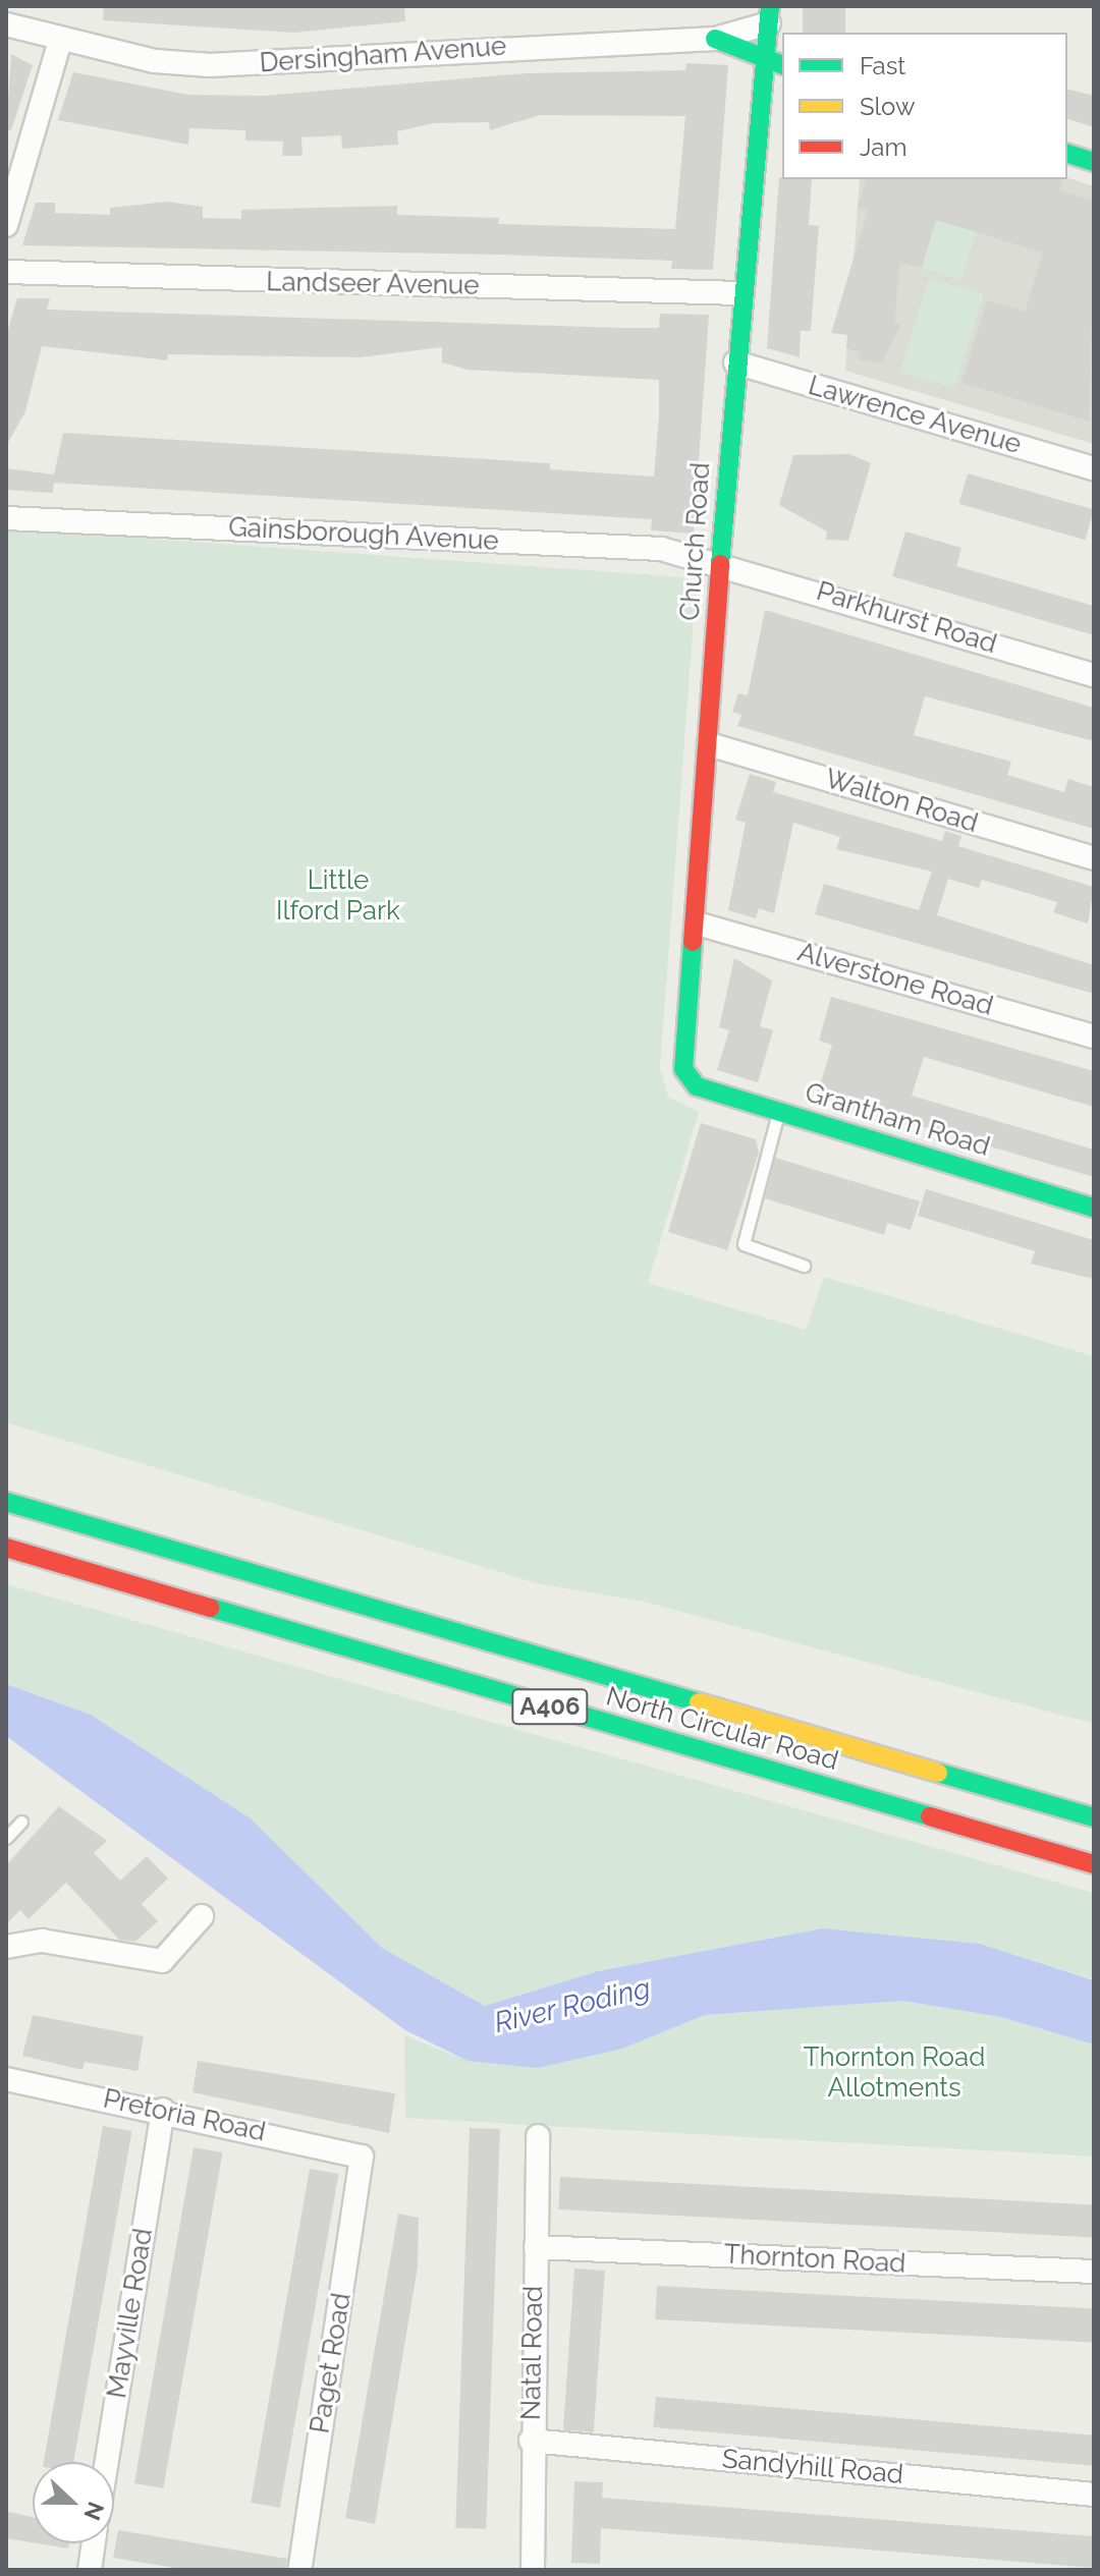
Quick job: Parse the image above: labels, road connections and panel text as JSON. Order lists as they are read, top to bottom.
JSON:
{
  "streets": {
    "main road": [
      "Dersingham Avenue",
      "Church Road",
      "Grantham Road",
      "A406",
      "North Circular Road"
    ],
    "street": [
      "Landseer Avenue",
      "Lawrence Avenue",
      "Gainsborough Avenue",
      "Parkhurst Road",
      "Walton Road",
      "Alverstone Road",
      "Pretoria Road",
      "Thornton Road",
      "Mayville Road",
      "Natal Road",
      "Paget Road",
      "Sandyhill Road"
    ]
  },
  "crossings": [
    ["Dersingham Avenue", "Church Road"],
    ["Landseer Avenue", "Church Road"],
    ["Lawrence Avenue", "Church Road"],
    ["Gainsborough Avenue", "Church Road"],
    ["Gainsborough Avenue", "Parkhurst Road"],
    ["Church Road", "Parkhurst Road"],
    ["Church Road", "Walton Road"],
    ["Church Road", "Alverstone Road"],
    ["Church Road", "Grantham Road"],
    ["Pretoria Road", "Mayville Road"],
    ["Pretoria Road", "Paget Road"],
    ["Thornton Road", "Natal Road"],
    ["Natal Road", "Sandyhill Road"]
  ],
  "water": ["River Roding"],
  "parks": ["Little Ilford Park", "Thornton Road Allotments"],
  "legend": ["Fast", "Slow", "Jam"],
  "north": "right"
}
